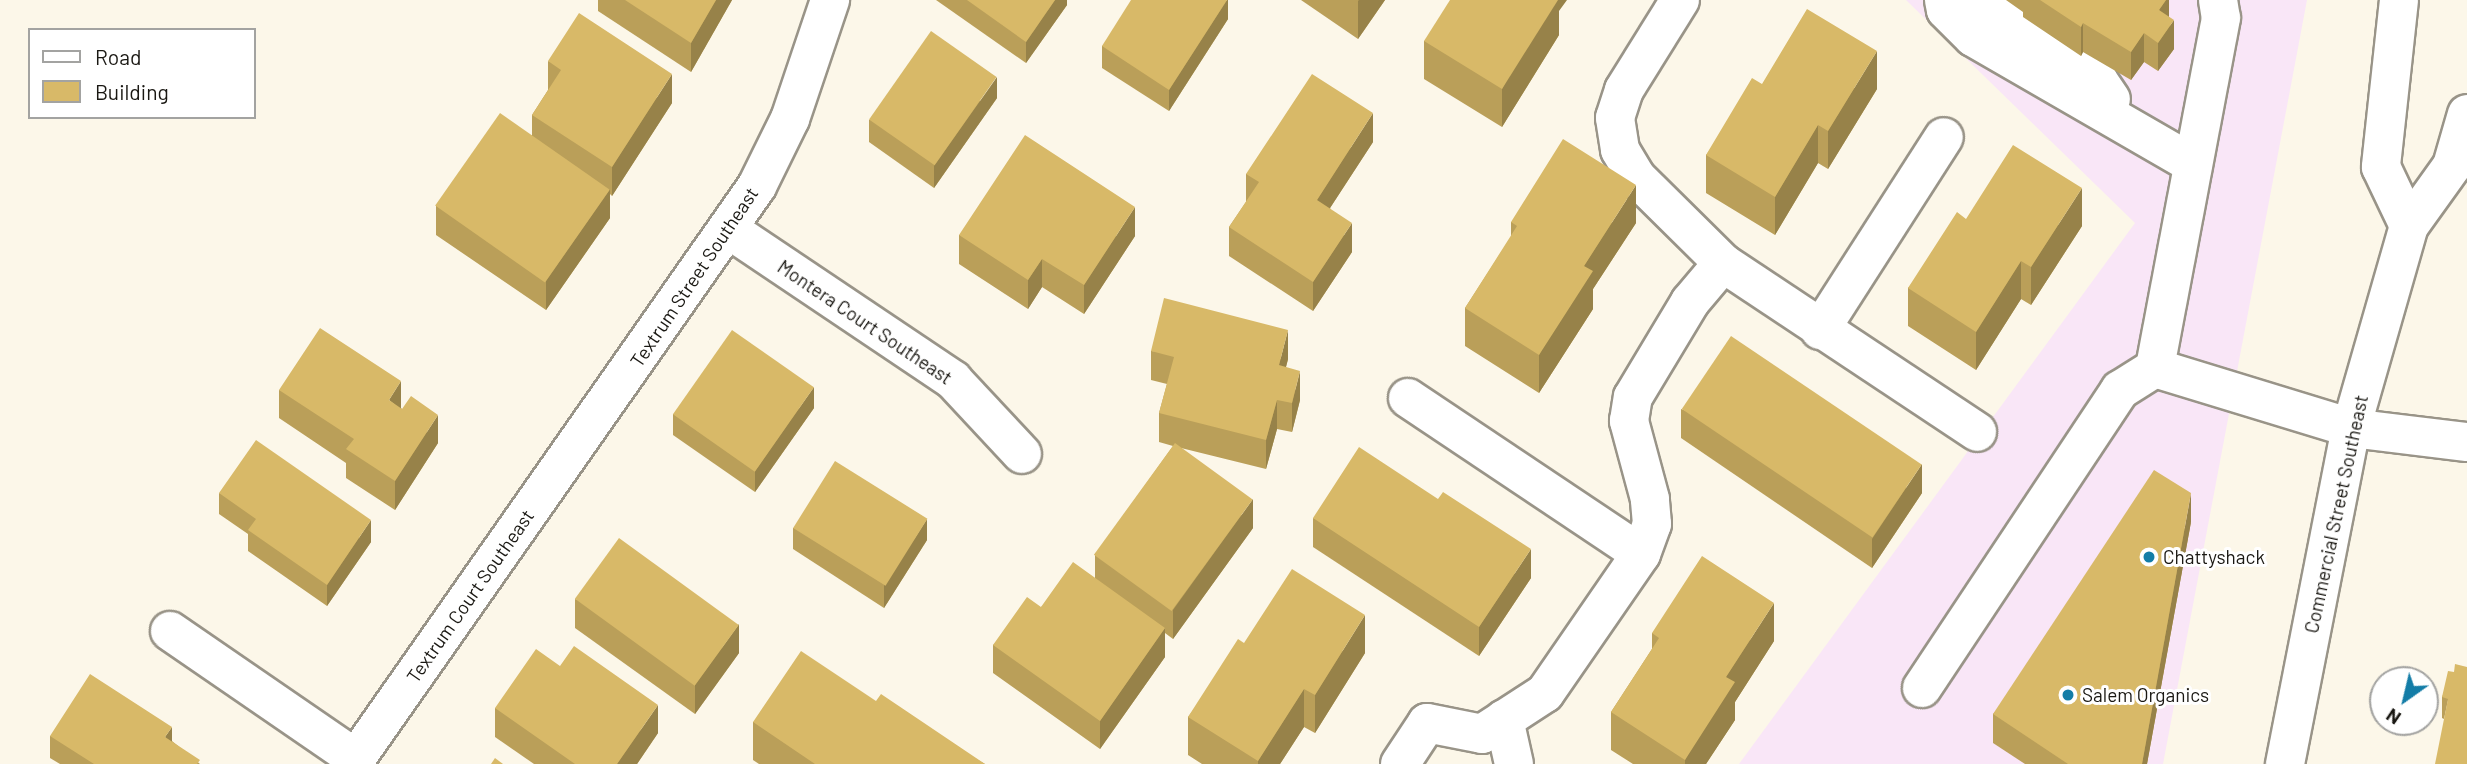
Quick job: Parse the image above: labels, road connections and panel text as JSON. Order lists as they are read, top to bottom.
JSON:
{
  "streets": {
    "street": [
      "Textrum Street Southeast",
      "Montera Court Southeast",
      "Commercial Street Southeast",
      "Textrum Court Southeast"
    ]
  },
  "crossings": [
    ["Textrum Street Southeast", "Montera Court Southeast"],
    ["Textrum Street Southeast", "Textrum Court Southeast"]
  ],
  "places": ["Chattyshack", "Salem Organics"],
  "legend": ["Road", "Building"],
  "north": "bottom left"
}
